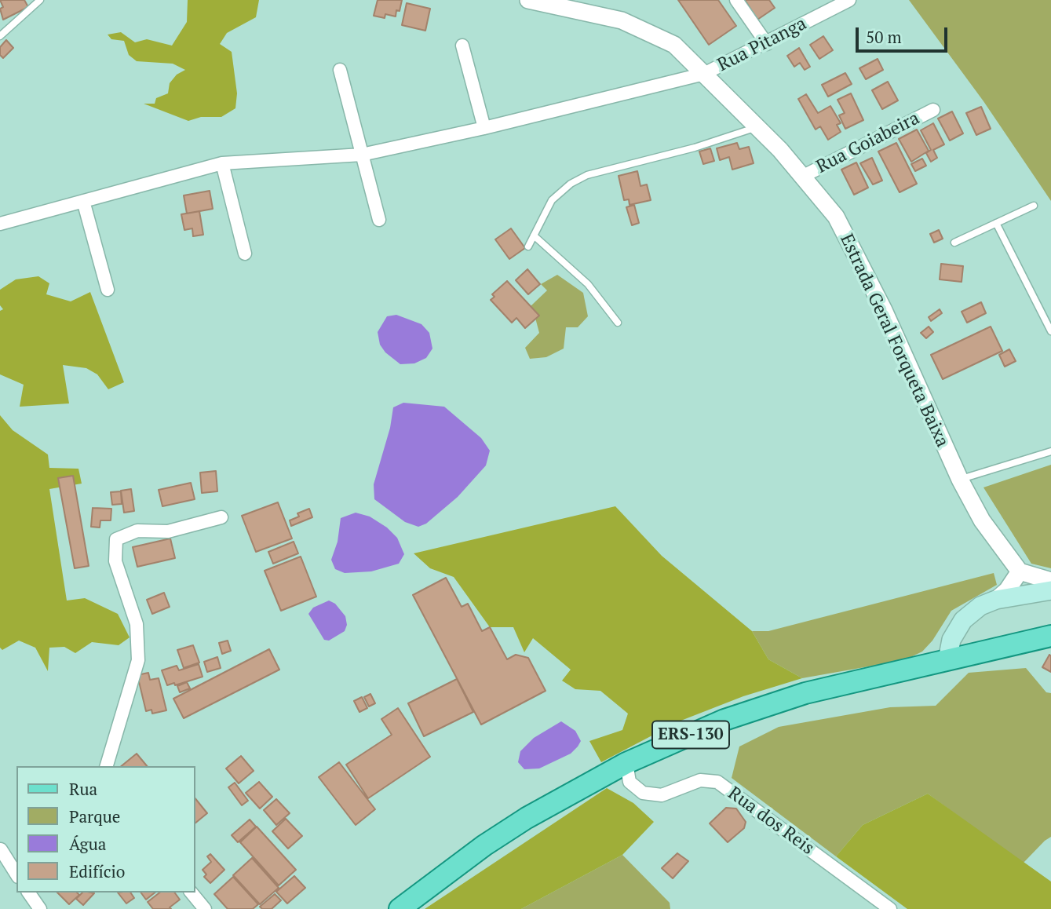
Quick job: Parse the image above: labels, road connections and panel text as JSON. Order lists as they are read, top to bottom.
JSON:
{
  "streets": {
    "main road": ["ERS-130"],
    "street": [
      "Rua Pitanga",
      "Rua Goiabeira",
      "Estrada Geral Forqueta Baixa",
      "Rua dos Reis"
    ]
  },
  "crossings": [
    ["Rua Pitanga", "Estrada Geral Forqueta Baixa"],
    ["Rua Goiabeira", "Estrada Geral Forqueta Baixa"],
    ["ERS-130", "Rua dos Reis"]
  ],
  "legend": [
    "Rua",
    "Parque",
    "Água",
    "Edifício"
  ],
  "scale_bar": "50 m"
}
